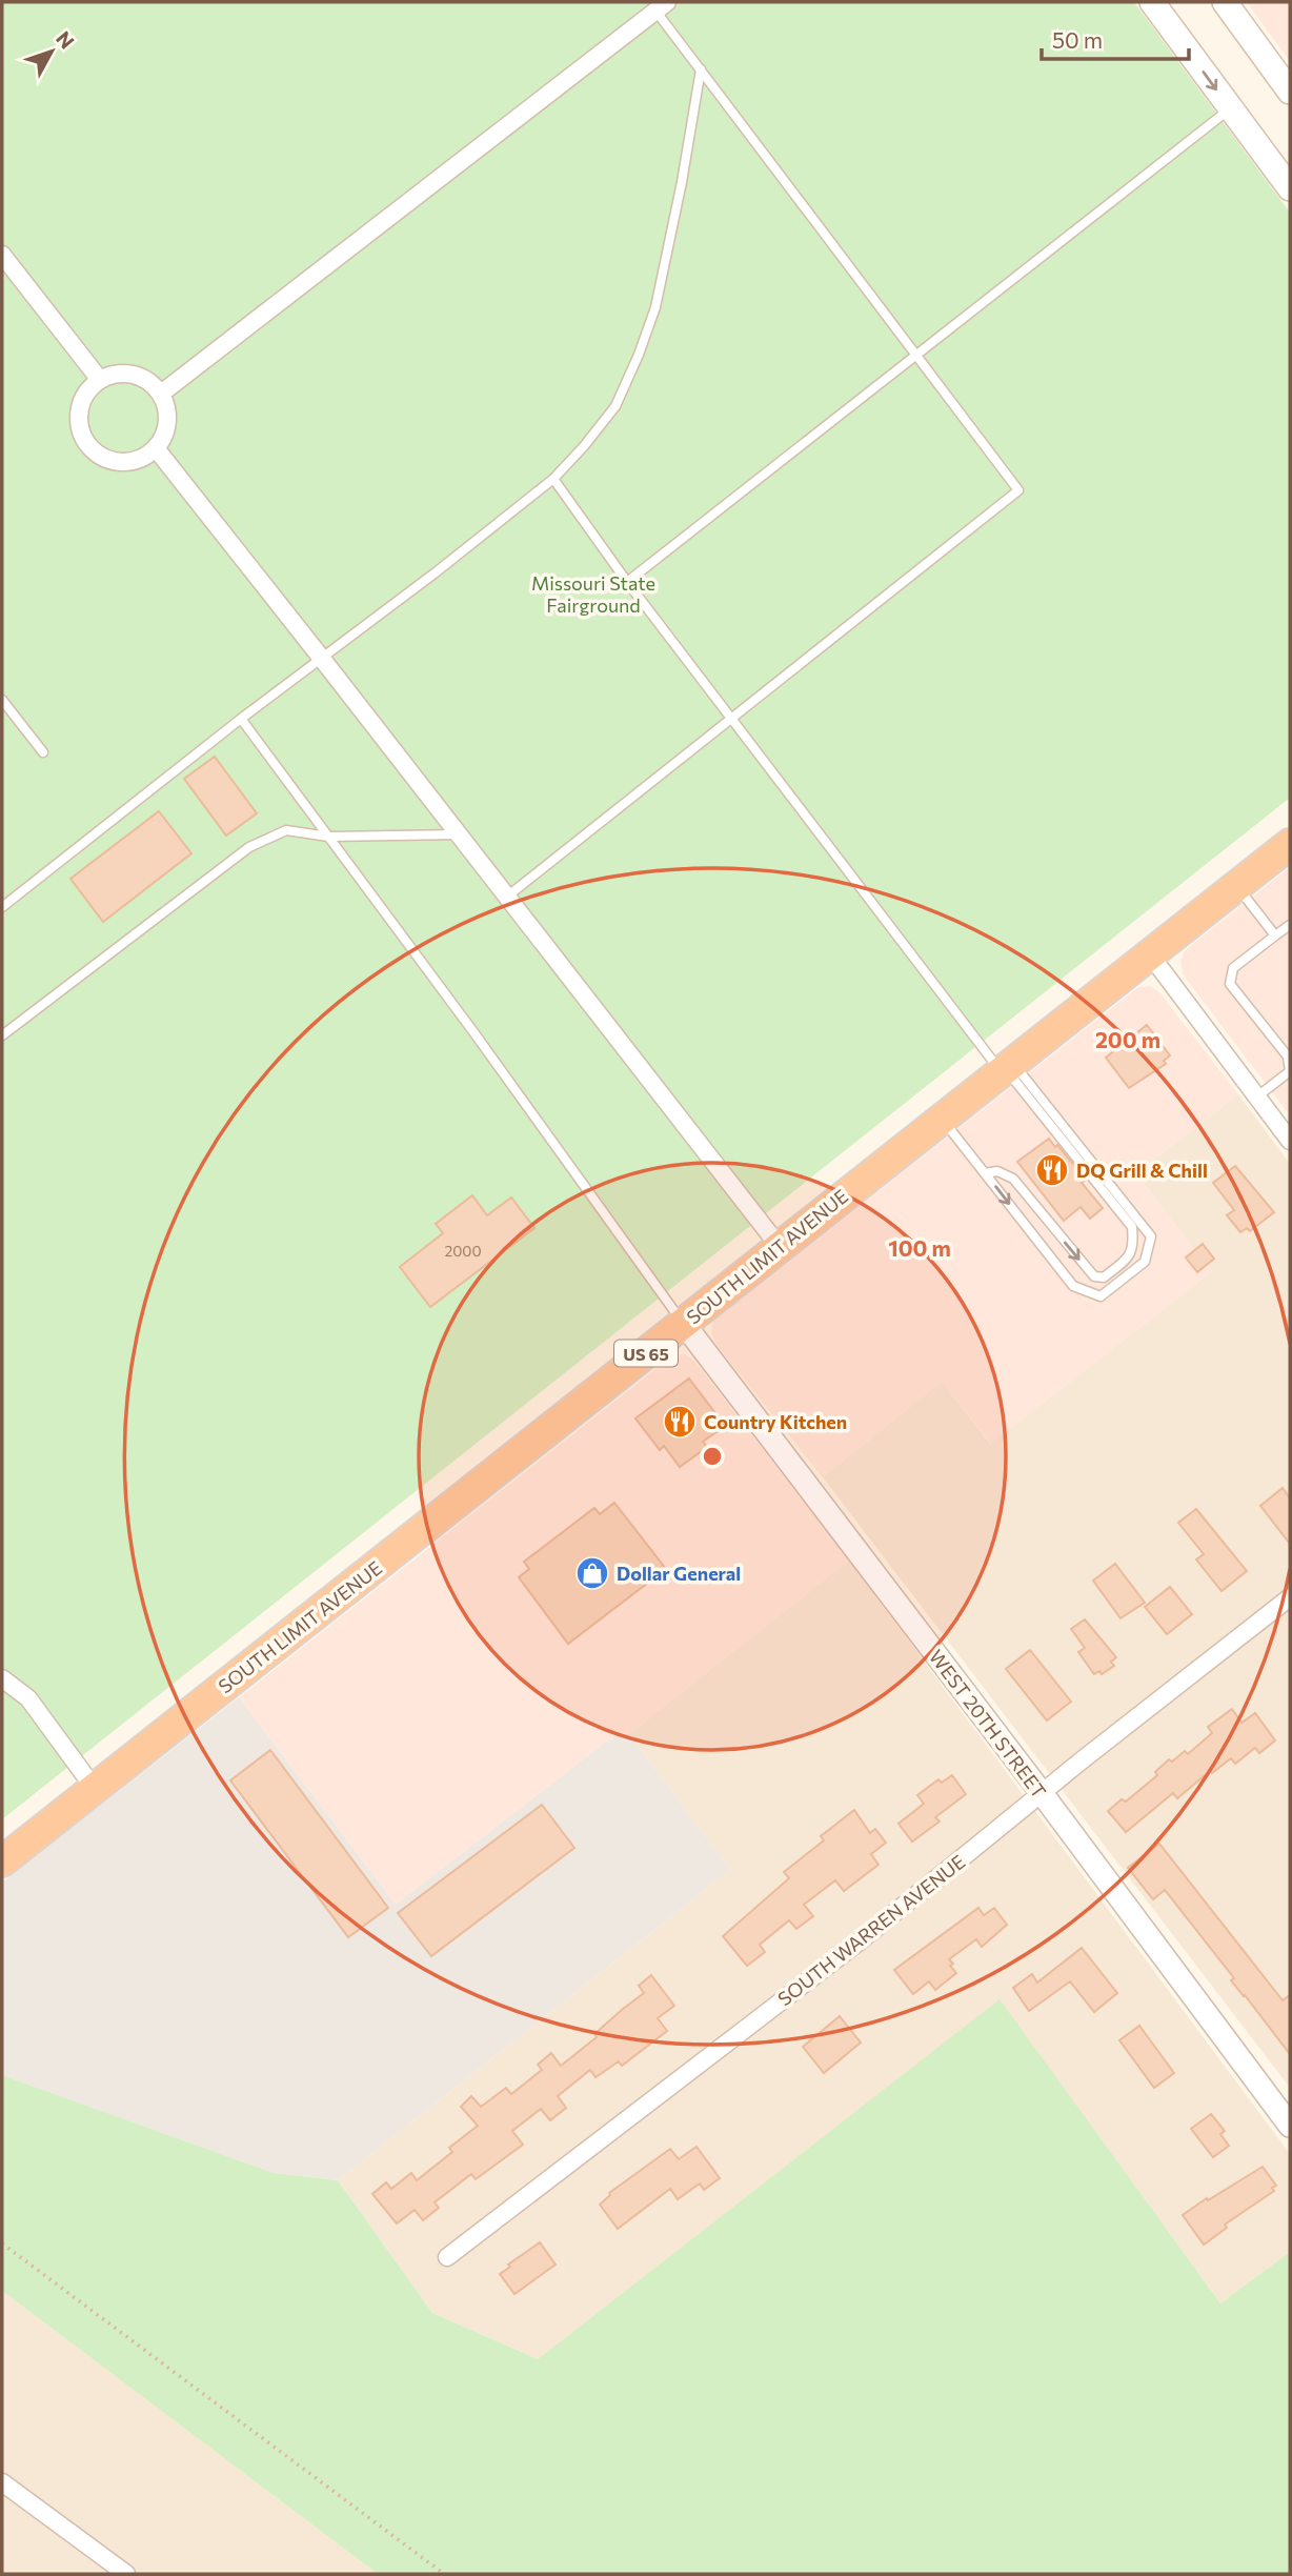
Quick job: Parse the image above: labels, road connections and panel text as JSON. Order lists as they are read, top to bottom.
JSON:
{
  "streets": {
    "highway": ["SOUTH LIMIT AVENUE", "US 65"],
    "street": ["WEST 20TH STREET", "SOUTH WARREN AVENUE"]
  },
  "crossings": [
    ["SOUTH LIMIT AVENUE", "WEST 20TH STREET"],
    ["WEST 20TH STREET", "SOUTH WARREN AVENUE"]
  ],
  "parks": ["Missouri State Fairground"],
  "places": {
    "restaurant": ["DQ Grill & Chill", "Country Kitchen"],
    "shop": ["Dollar General"]
  },
  "house_numbers": ["2000"],
  "scale_bar": "50 m",
  "north": "top right",
  "rings": ["200 m", "100 m"]
}
